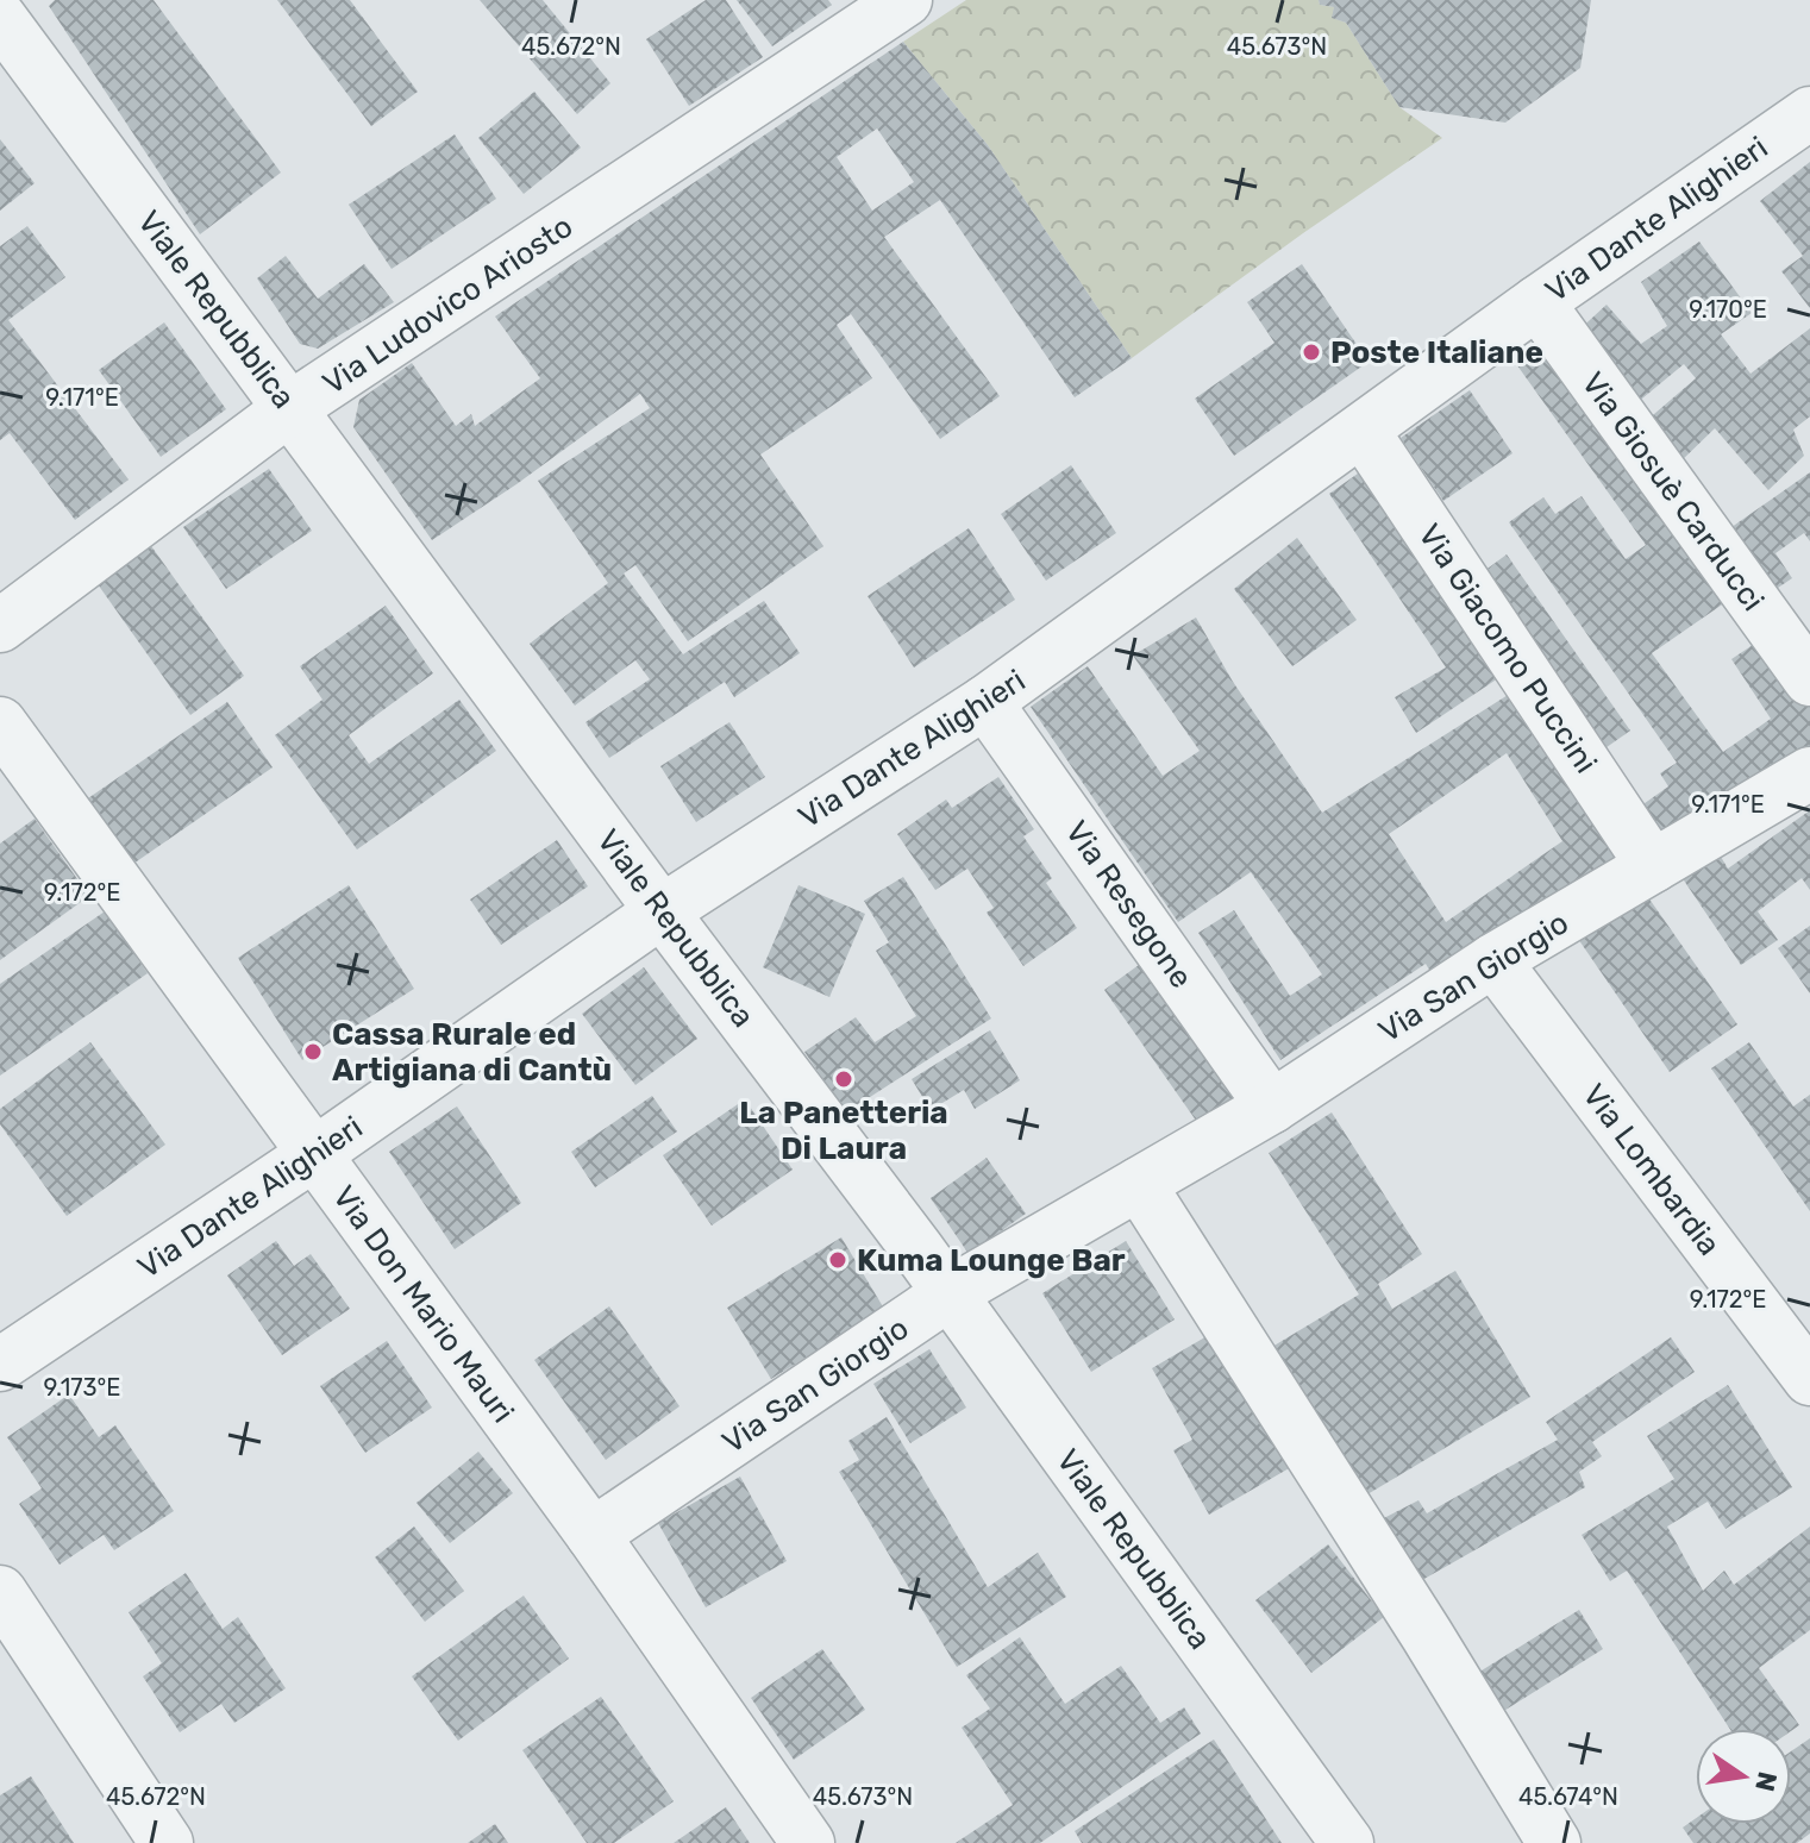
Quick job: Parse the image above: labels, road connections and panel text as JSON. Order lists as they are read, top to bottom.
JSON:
{
  "streets": {
    "street": [
      "Via Dante Alighieri",
      "Via Ludovico Ariosto",
      "Viale Repubblica",
      "Via Giosuè Carducci",
      "Via Giacomo Puccini",
      "Via Resegone",
      "Via San Giorgio",
      "Via Lombardia",
      "Via Don Mario Mauri"
    ]
  },
  "crossings": [
    ["Via Dante Alighieri", "Viale Repubblica"],
    ["Via Dante Alighieri", "Via Giosuè Carducci"],
    ["Via Dante Alighieri", "Via Giacomo Puccini"],
    ["Via Dante Alighieri", "Via Resegone"],
    ["Via Dante Alighieri", "Via Don Mario Mauri"],
    ["Via Ludovico Ariosto", "Viale Repubblica"],
    ["Viale Repubblica", "Via San Giorgio"],
    ["Via Giacomo Puccini", "Via San Giorgio"],
    ["Via Resegone", "Via San Giorgio"],
    ["Via San Giorgio", "Via Lombardia"],
    ["Via San Giorgio", "Via Don Mario Mauri"]
  ],
  "places": [
    "Poste Italiane",
    "Cassa Rurale ed Artigiana di Cantù",
    "La Panetteria Di Laura",
    "Kuma Lounge Bar"
  ],
  "north": "right",
  "coordinates": [
    "45.672°N",
    "45.673°N",
    "9.170°E",
    "9.171°E",
    "9.172°E",
    "9.173°E",
    "45.674°N"
  ]
}
